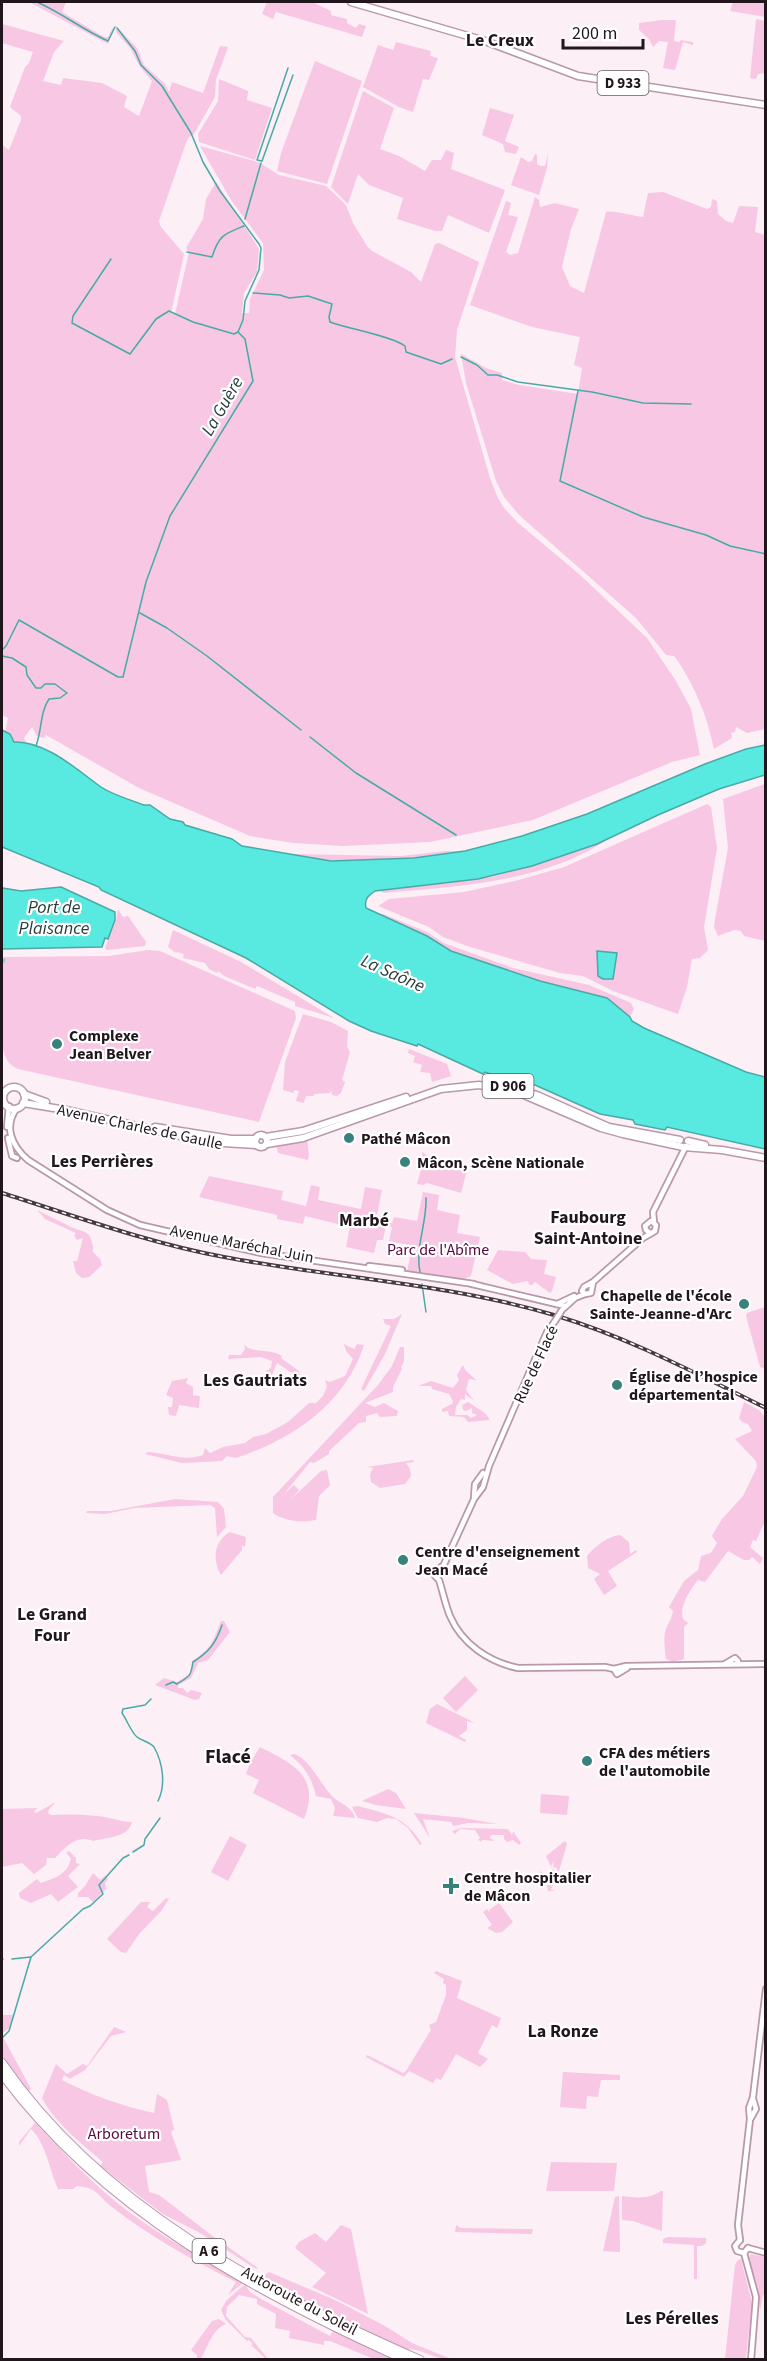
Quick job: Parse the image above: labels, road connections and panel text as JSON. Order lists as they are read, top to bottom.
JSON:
{
  "streets": {
    "highway": ["A 6", "Autoroute du Soleil"],
    "main road": [
      "D 933",
      "D 906",
      "Avenue Charles de Gaulle",
      "Avenue Maréchal Juin",
      "Rue de Flacé"
    ]
  },
  "districts": [
    "Le Creux",
    "Les Perrières",
    "Faubourg Saint-Antoine",
    "Marbé",
    "Les Gautriats",
    "Le Grand Four",
    "Flacé",
    "La Ronze",
    "Les Pérelles"
  ],
  "water": ["La Guère", "Port de Plaisance", "La Saône"],
  "parks": ["Parc de l'Abîme", "Arboretum"],
  "places": {
    "other": [
      "Complexe Jean Belver",
      "Pathé Mâcon",
      "Mâcon, Scène Nationale",
      "Chapelle de l'école Sainte-Jeanne-d'Arc",
      "Église de l’hospice départemental",
      "Centre d'enseignement Jean Macé",
      "CFA des métiers de l'automobile"
    ],
    "health": ["Centre hospitalier de Mâcon"]
  },
  "scale_bar": "200 m"
}
